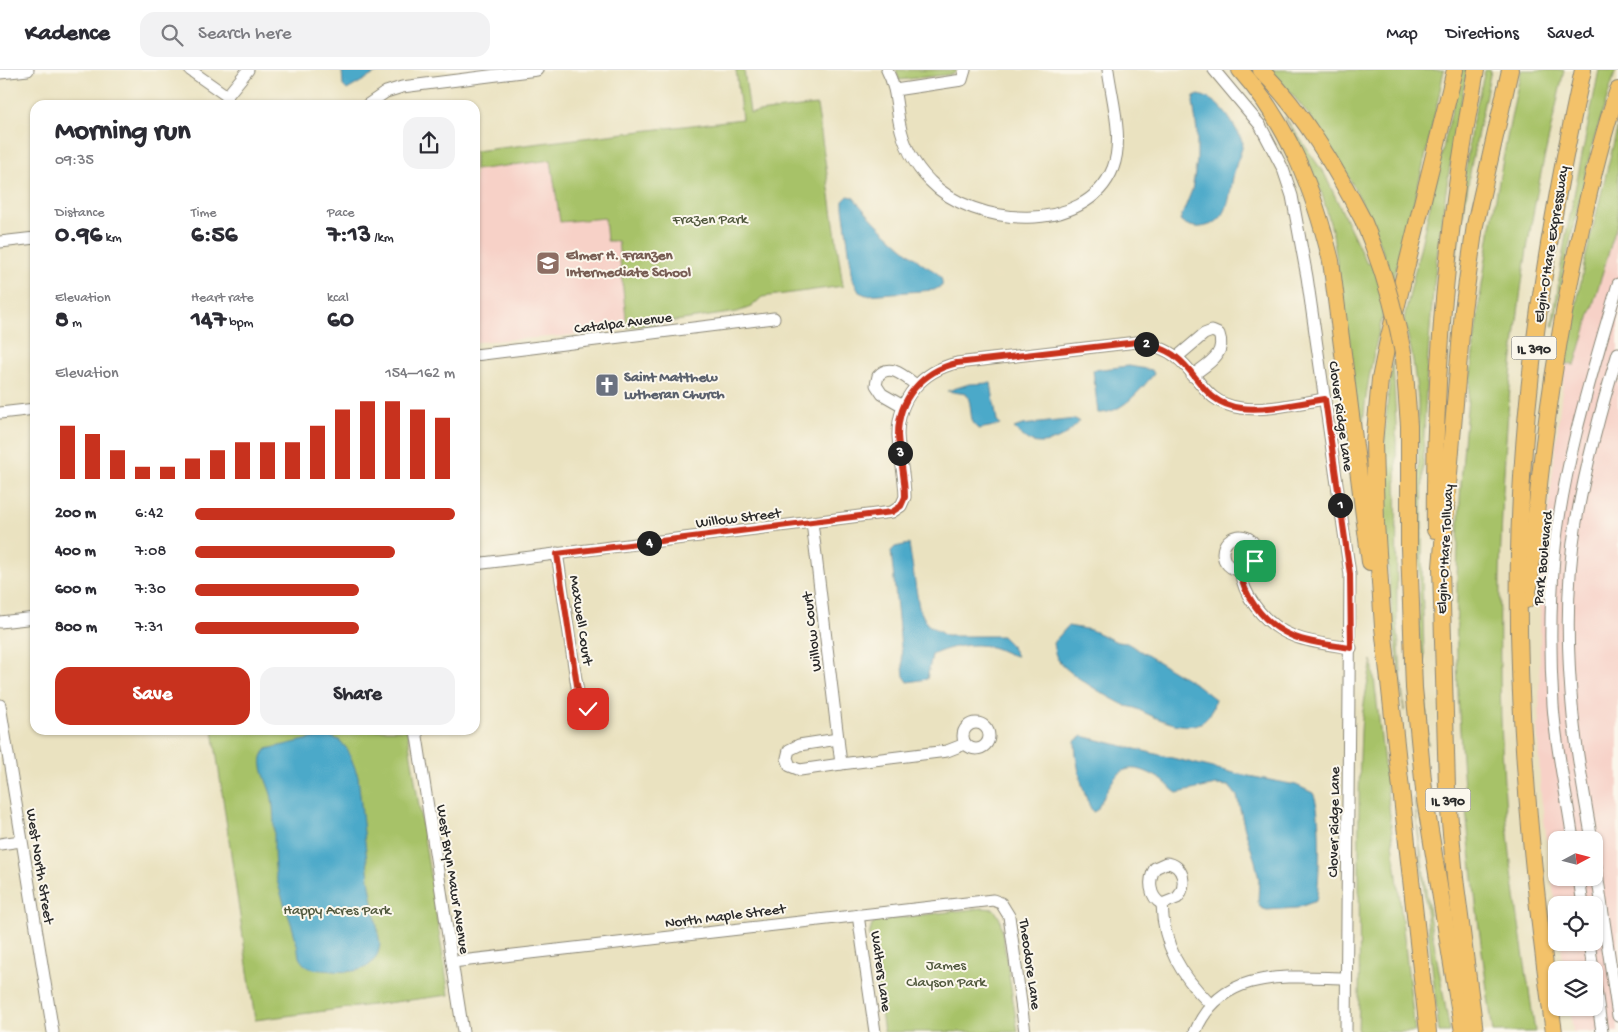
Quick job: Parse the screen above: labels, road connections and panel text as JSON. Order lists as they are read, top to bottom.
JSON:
{
  "streets": {
    "highway": ["Elgin-O'Hare Expressway", "IL 390", "Elgin-O'Hare Tollway"],
    "street": [
      "Catalpa Avenue",
      "Clover Ridge Lane",
      "Willow Street",
      "Park Boulevard",
      "Maxwell Court",
      "Willow Court",
      "West North Street",
      "West Bryn Mawr Avenue",
      "North Maple Street",
      "Theodore Lane",
      "Walters Lane"
    ]
  },
  "crossings": [
    ["Elgin-O'Hare Expressway", "IL 390"],
    ["Clover Ridge Lane", "Willow Street"],
    ["Willow Street", "Maxwell Court"],
    ["Willow Street", "Willow Court"],
    ["West Bryn Mawr Avenue", "North Maple Street"],
    ["North Maple Street", "Theodore Lane"],
    ["North Maple Street", "Walters Lane"]
  ],
  "parks": ["Frazen Park", "Happy Acres Park", "James Clayson Park"],
  "places": {
    "school or university": ["Elmer H. Franzen Intermediate School"],
    "church": ["Saint Matthew Lutheran Church"]
  },
  "north": "right",
  "page": {
    "header": "Kadence",
    "search": "Search here",
    "nav": ["Map", "Directions", "Saved"],
    "heading": ["Morning run", "09:35"],
    "stats": [
      ["Distance", "0.96 km"],
      ["Time", "6:56"],
      ["Pace", "7:13 /km"],
      ["Elevation", "8 m"],
      ["Heart rate", "147 bpm"],
      ["kcal", "60"]
    ],
    "pins": [
      "2",
      "3",
      "1",
      "4"
    ],
    "chart": ["Elevation", "154–162 m"],
    "list": [
      {
        "name": "200 m",
        "note": "6:42"
      },
      {
        "name": "400 m",
        "note": "7:08"
      },
      {
        "name": "600 m",
        "note": "7:30"
      },
      {
        "name": "800 m",
        "note": "7:31"
      }
    ],
    "buttons": ["Save", "Share"]
  }
}
